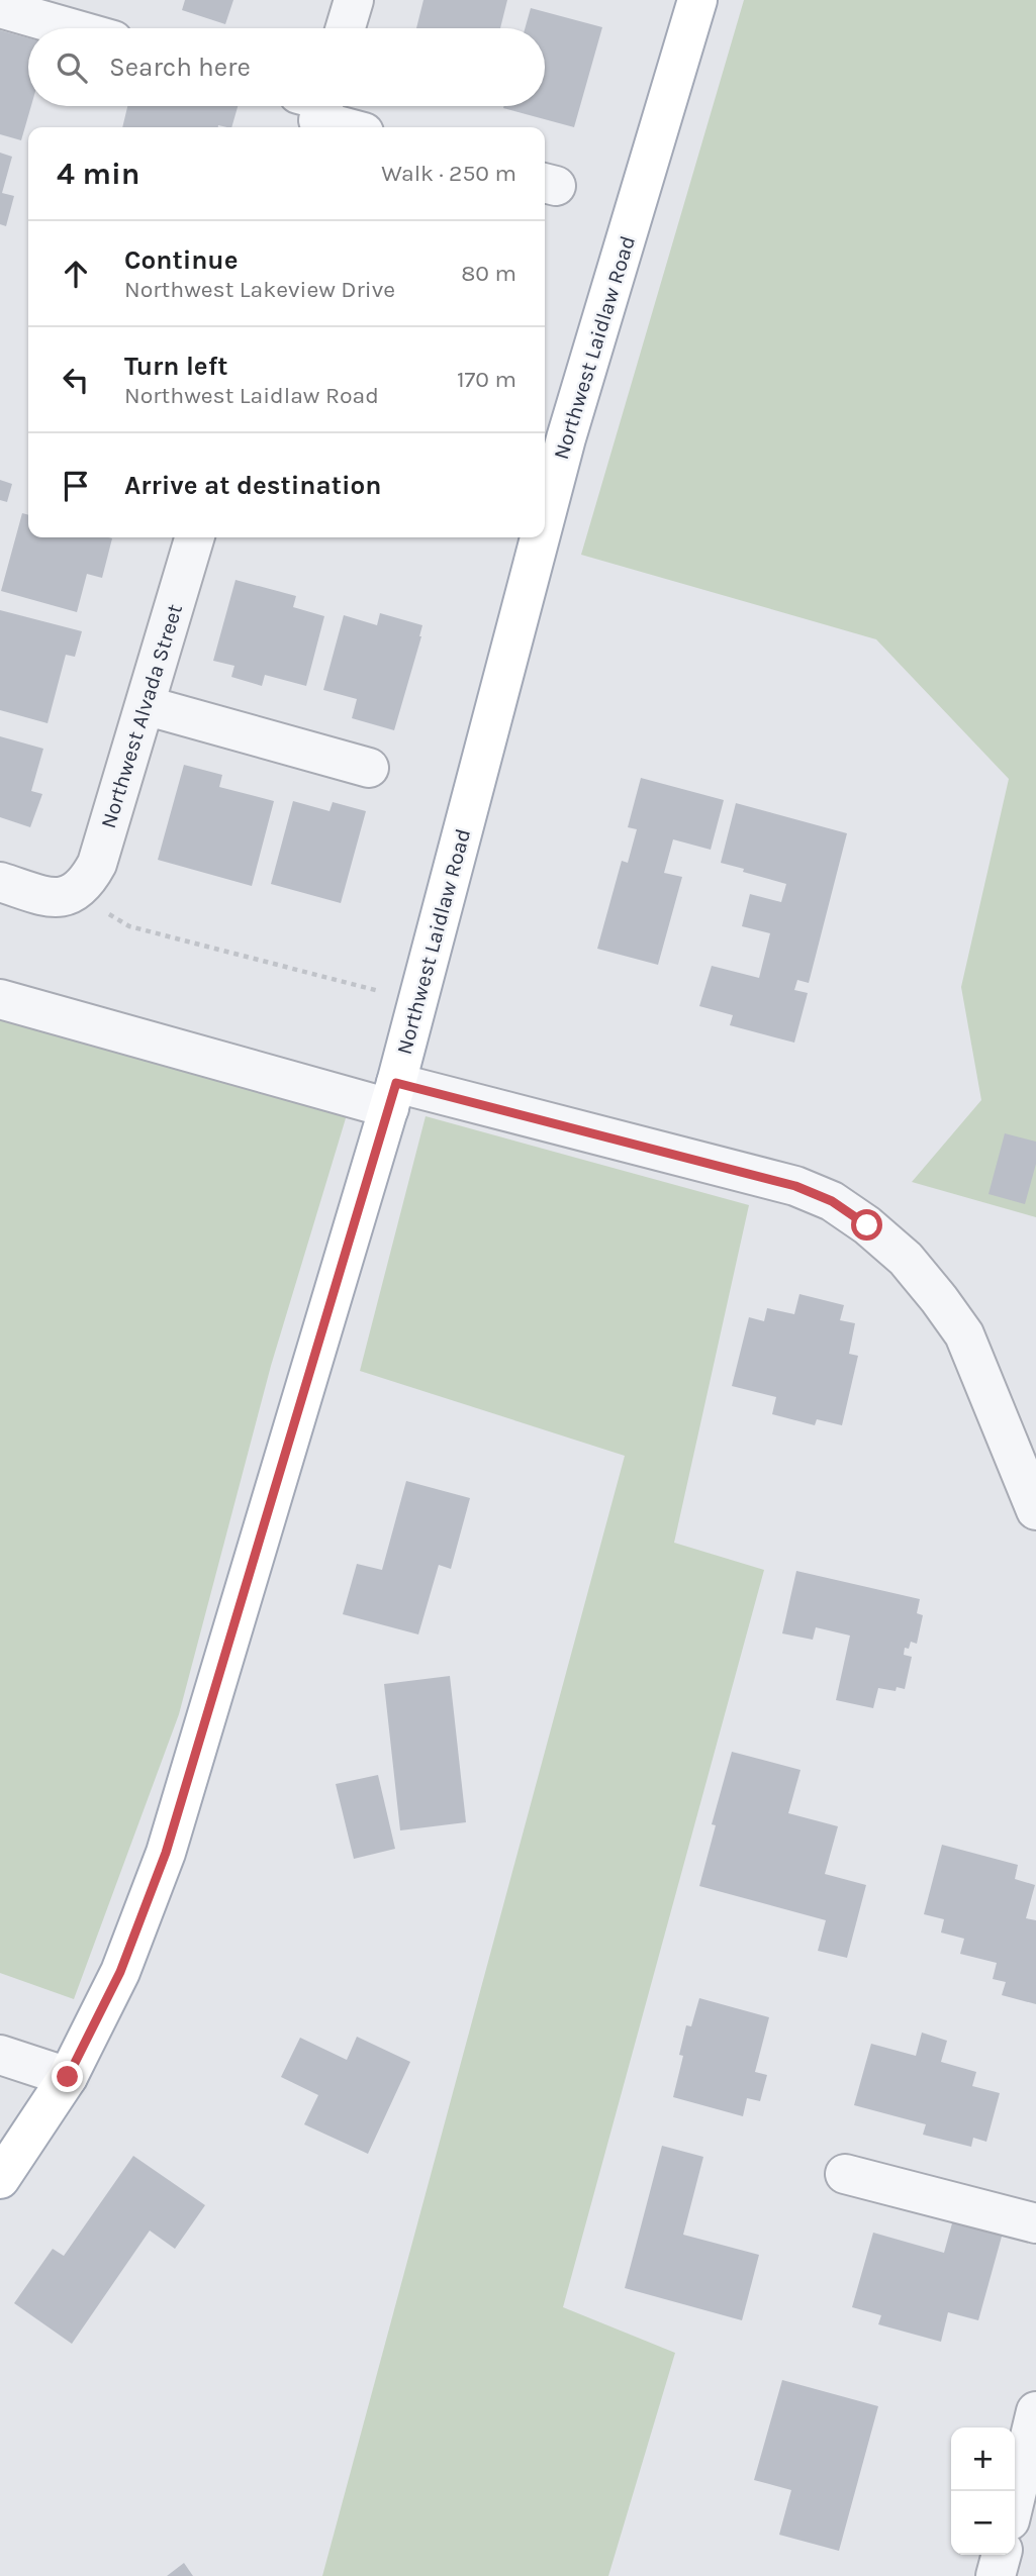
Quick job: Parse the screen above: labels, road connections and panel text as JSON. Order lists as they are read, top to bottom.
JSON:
{
  "streets": {
    "main road": ["Northwest Laidlaw Road"],
    "street": ["Northwest Alvada Street"]
  },
  "page": {
    "search": "Search here",
    "heading": ["4 min", "Walk · 250 m"],
    "list": [
      ["Continue", "Northwest Lakeview Drive", "80 m"],
      ["Turn left", "Northwest Laidlaw Road", "170 m"],
      "Arrive at destination"
    ],
    "map_buttons": ["+", "−"]
  }
}
